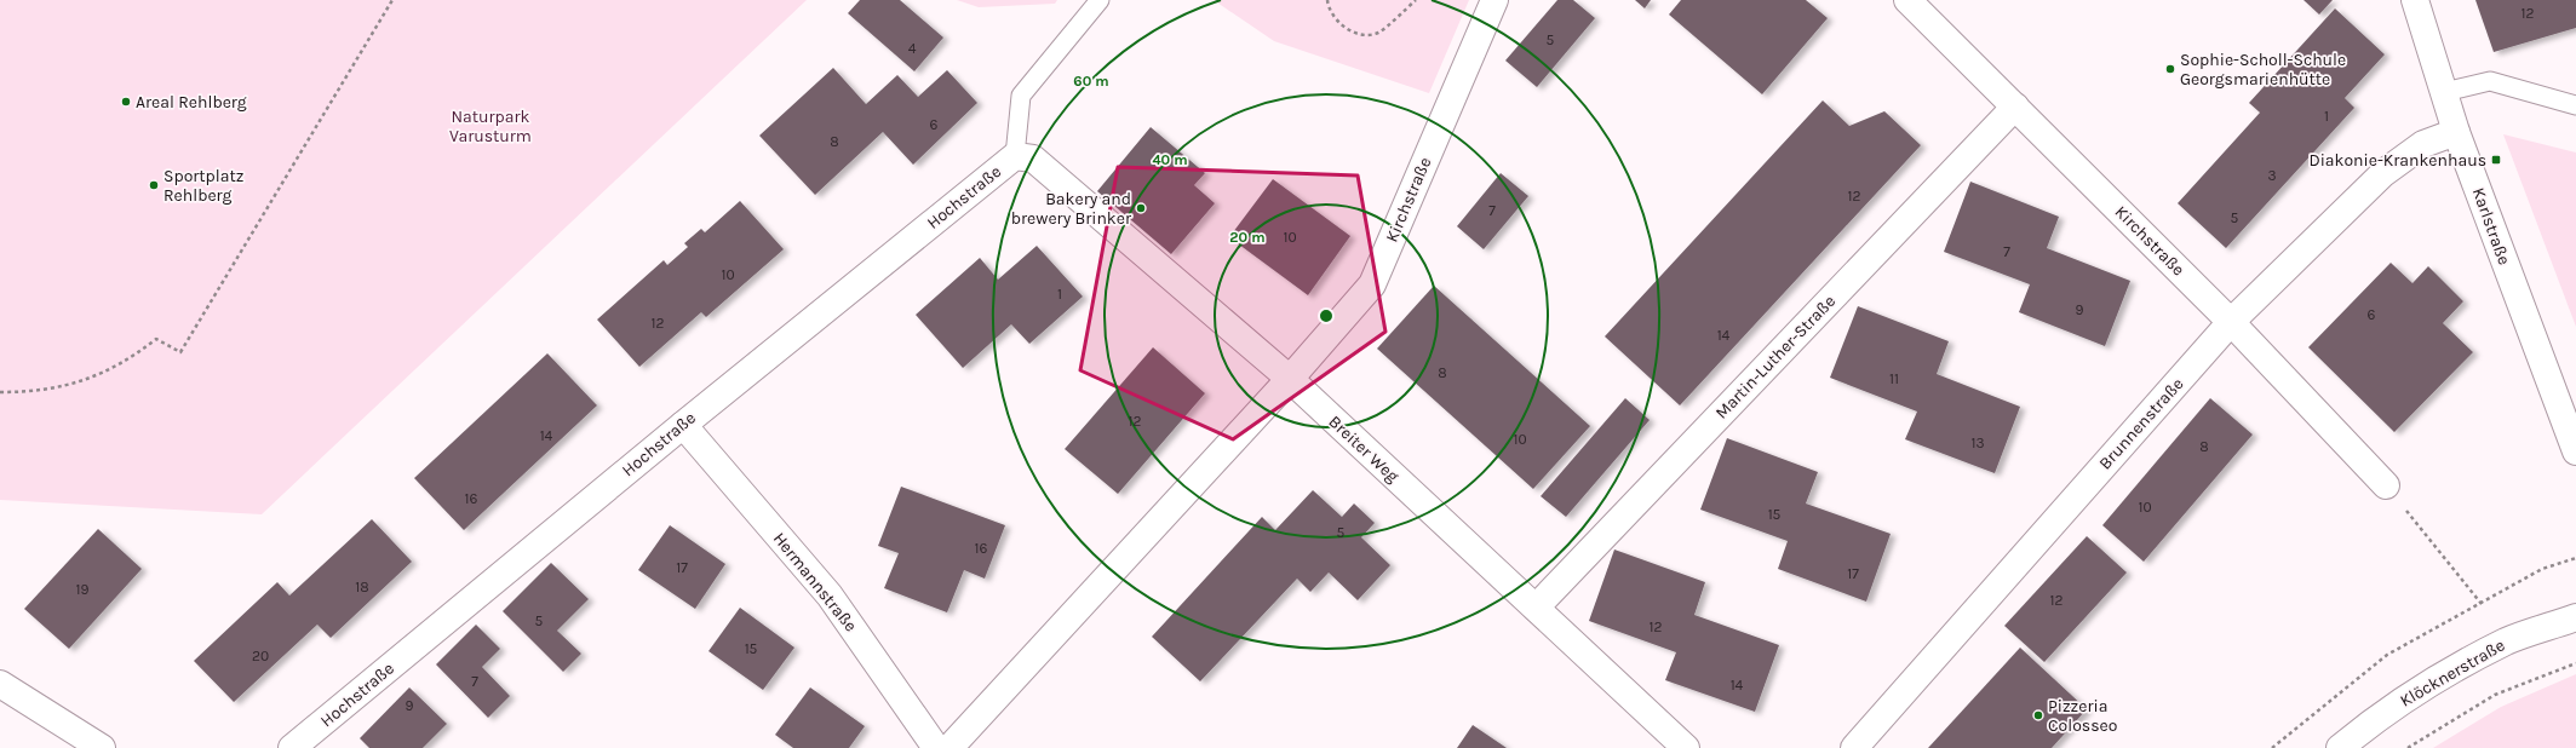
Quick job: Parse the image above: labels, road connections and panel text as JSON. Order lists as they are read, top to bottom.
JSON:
{
  "streets": {
    "street": [
      "Hochstraße",
      "Kirchstraße",
      "Karlstraße",
      "Martin-Luther-Straße",
      "Brunnenstraße",
      "Breiter Weg",
      "Hermannstraße",
      "Klöcknerstraße"
    ]
  },
  "crossings": [
    ["Hochstraße", "Breiter Weg"],
    ["Hochstraße", "Hermannstraße"],
    ["Kirchstraße", "Martin-Luther-Straße"],
    ["Kirchstraße", "Brunnenstraße"],
    ["Kirchstraße", "Breiter Weg"],
    ["Karlstraße", "Brunnenstraße"],
    ["Martin-Luther-Straße", "Breiter Weg"]
  ],
  "parks": ["Naturpark Varusturm"],
  "places": {
    "other": [
      "Sophie-Scholl-Schule Georgsmarienhütte",
      "Areal Rehlberg",
      "Sportplatz Rehlberg",
      "Bakery and brewery Brinker",
      "Pizzeria Colosseo"
    ],
    "transit": ["Diakonie-Krankenhaus"]
  },
  "house_numbers": [
    "12",
    "5",
    "4",
    "1",
    "6",
    "8",
    "3",
    "12",
    "7",
    "5",
    "10",
    "7",
    "10",
    "1",
    "9",
    "6",
    "12",
    "14",
    "8",
    "11",
    "12",
    "14",
    "10",
    "13",
    "8",
    "16",
    "10",
    "15",
    "5",
    "16",
    "17",
    "17",
    "18",
    "19",
    "12",
    "5",
    "12",
    "15",
    "20",
    "7",
    "14",
    "9"
  ],
  "rings": ["60 m", "40 m", "20 m"]
}
